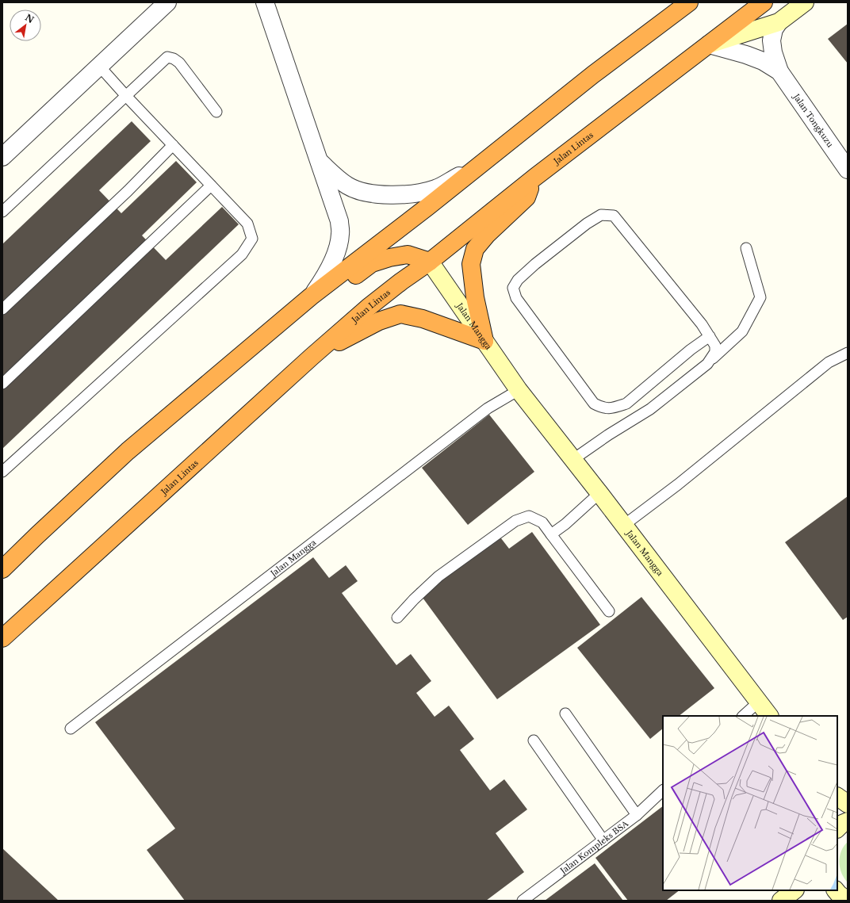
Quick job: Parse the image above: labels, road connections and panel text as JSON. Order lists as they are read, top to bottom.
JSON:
{
  "streets": {
    "highway": ["Jalan Lintas"],
    "street": ["Jalan Tongkuzu", "Jalan Mangga"],
    "lane": ["Jalan Kompleks BSA"]
  },
  "crossings": [
    ["Jalan Tongkuzu", "Jalan Lintas"],
    ["Jalan Lintas", "Jalan Mangga"]
  ],
  "north": "top right"
}
